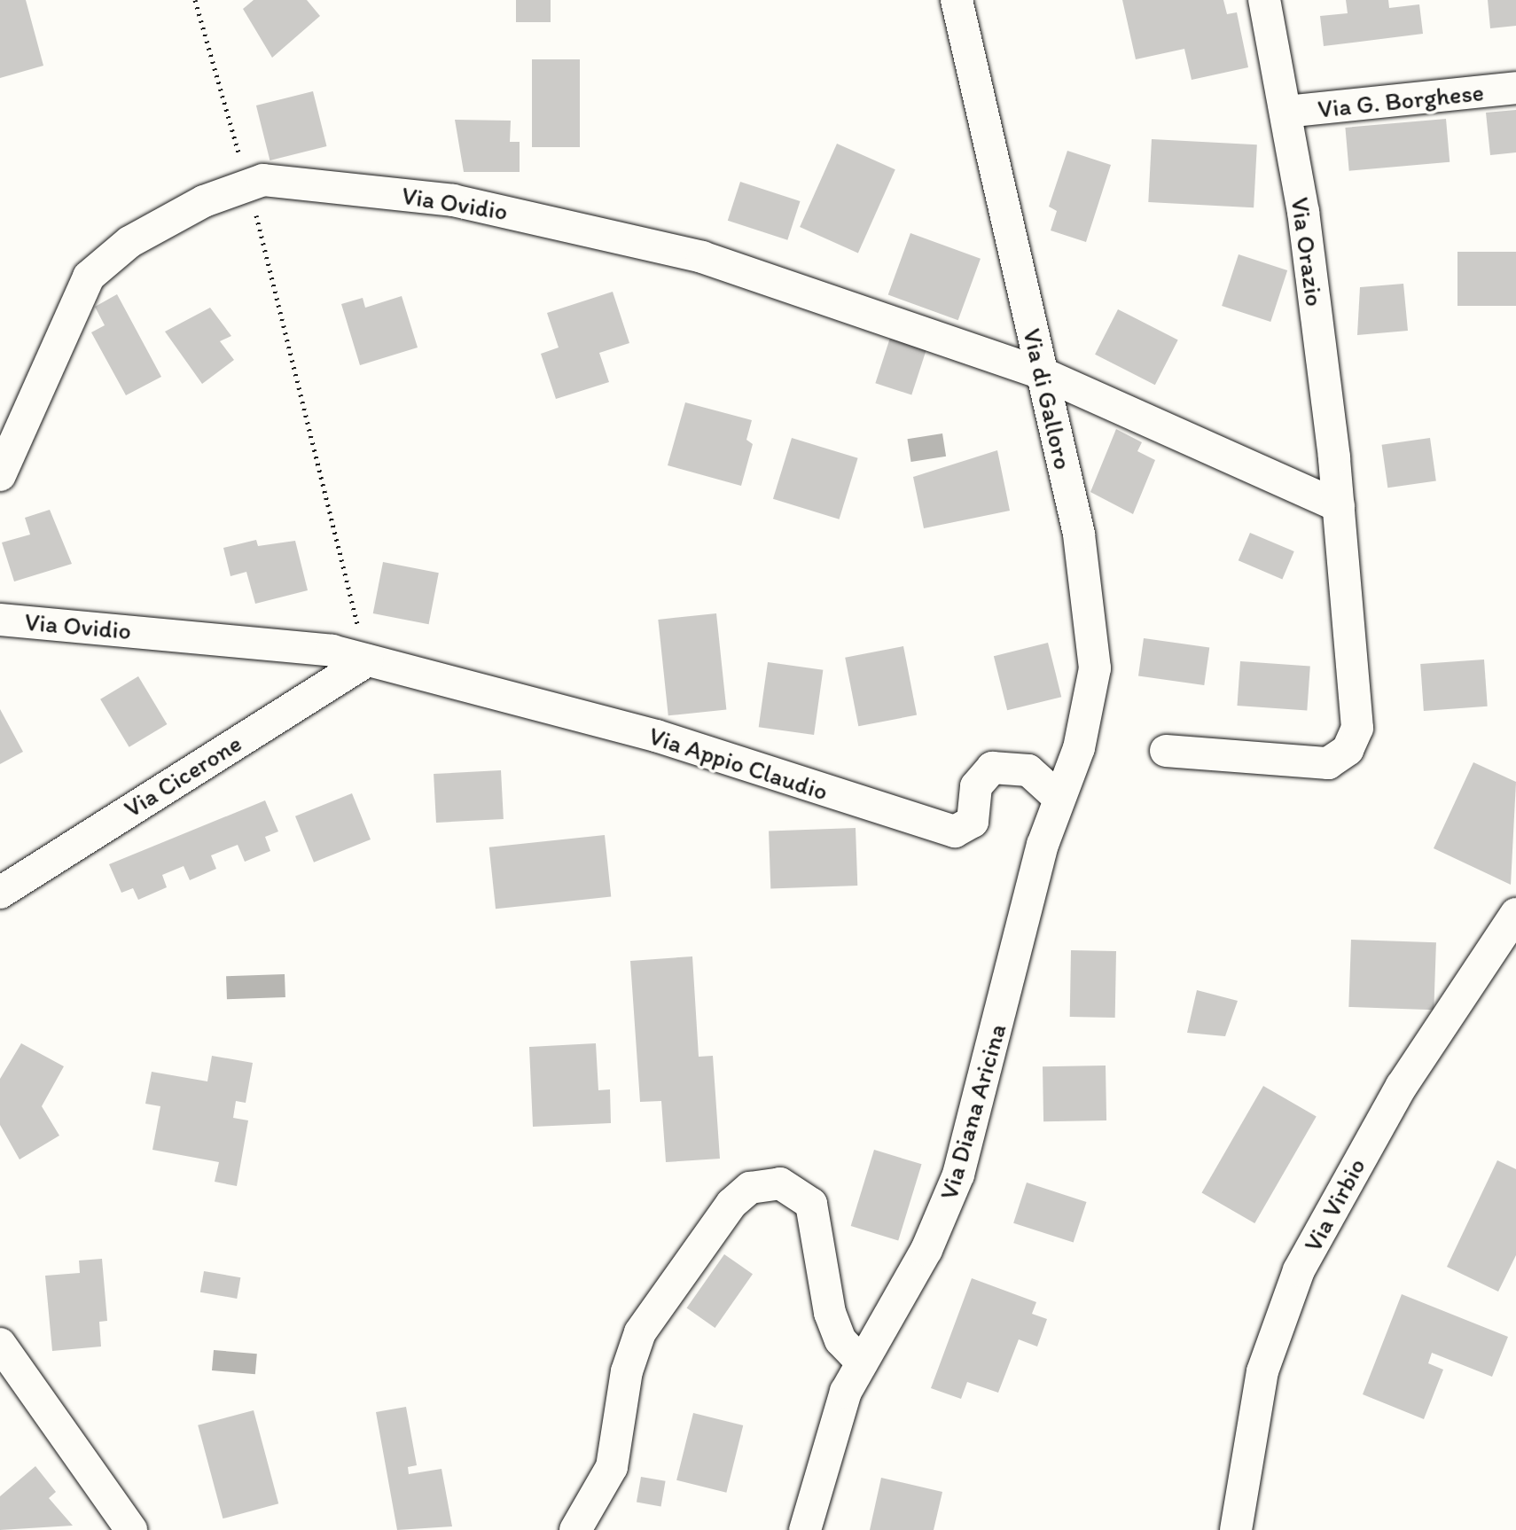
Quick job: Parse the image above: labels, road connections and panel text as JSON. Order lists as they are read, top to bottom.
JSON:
{
  "streets": {
    "street": [
      "Via G. Borghese",
      "Via Ovidio",
      "Via Orazio",
      "Via di Galloro",
      "Via Appio Claudio",
      "Via Cicerone",
      "Via Diana Aricina",
      "Via Virbio"
    ]
  },
  "crossings": [
    ["Via G. Borghese", "Via Orazio"],
    ["Via Ovidio", "Via di Galloro"],
    ["Via Ovidio", "Via Appio Claudio"],
    ["Via Ovidio", "Via Cicerone"],
    ["Via di Galloro", "Via Appio Claudio"],
    ["Via di Galloro", "Via Diana Aricina"],
    ["Via Appio Claudio", "Via Cicerone"],
    ["Via Appio Claudio", "Via Diana Aricina"]
  ]
}
